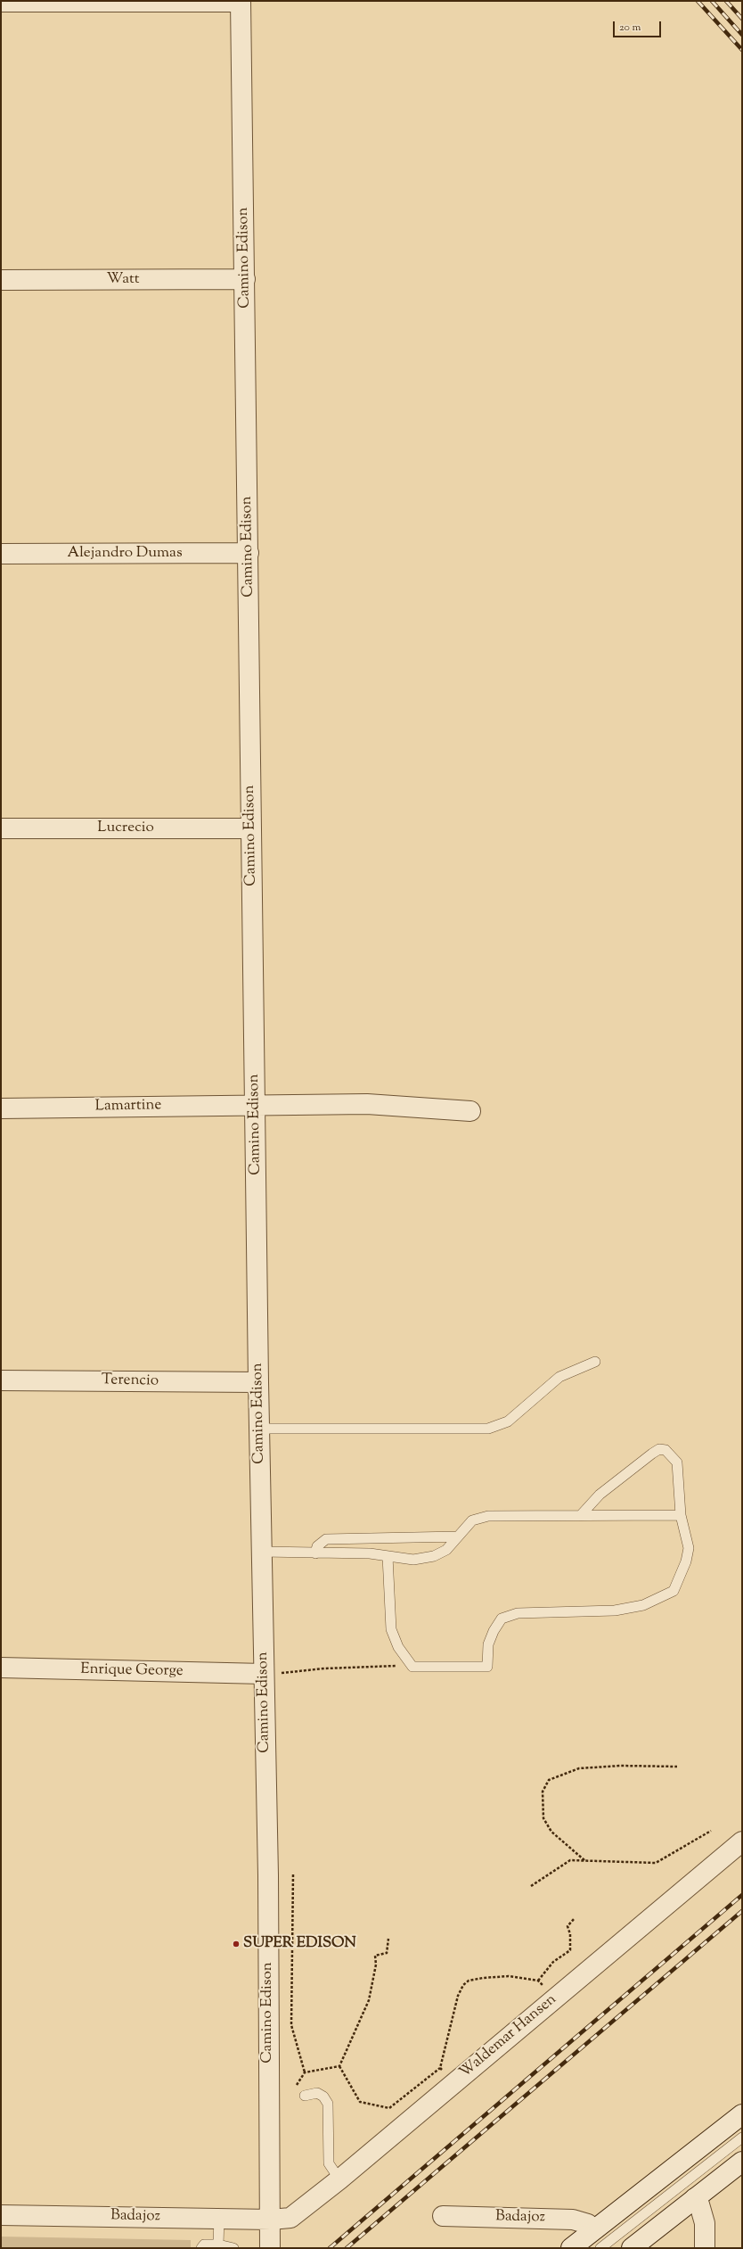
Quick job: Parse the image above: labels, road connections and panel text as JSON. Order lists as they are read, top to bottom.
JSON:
{
  "streets": {
    "street": [
      "Camino Edison",
      "Watt",
      "Alejandro Dumas",
      "Lucrecio",
      "Lamartine",
      "Terencio",
      "Enrique George",
      "Waldemar Hansen",
      "Badajoz"
    ]
  },
  "crossings": [
    ["Camino Edison", "Watt"],
    ["Camino Edison", "Alejandro Dumas"],
    ["Camino Edison", "Lucrecio"],
    ["Camino Edison", "Lamartine"],
    ["Camino Edison", "Terencio"],
    ["Camino Edison", "Enrique George"],
    ["Camino Edison", "Waldemar Hansen"],
    ["Camino Edison", "Badajoz"],
    ["Waldemar Hansen", "Badajoz"]
  ],
  "places": ["SUPER EDISON"],
  "scale_bar": "20 m"
}
